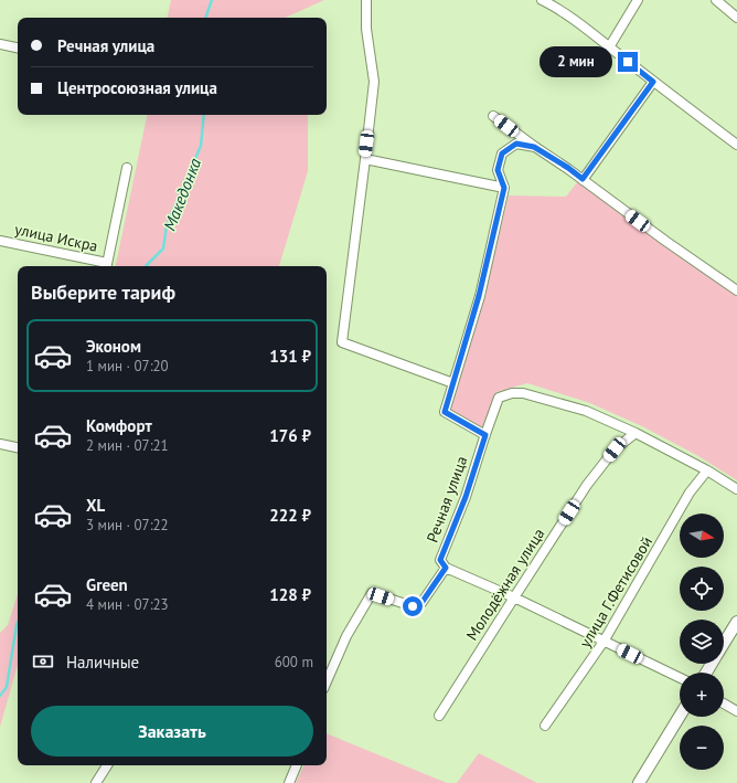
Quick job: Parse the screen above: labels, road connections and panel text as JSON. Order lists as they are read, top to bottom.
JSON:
{
  "streets": {
    "street": [
      "улица Искра",
      "Речная улица",
      "Молодёжная улица",
      "улица Г.Фетисовой"
    ]
  },
  "crossings": [
    ["Речная улица", "Молодёжная улица"]
  ],
  "water": ["Македонка"],
  "north": "right",
  "page": {
    "banner": ["Речная улица", "Центросоюзная улица"],
    "bubble": "2 мин",
    "heading": "Выберите тариф",
    "list": [
      {
        "name": "Эконом",
        "note": "1 мин · 07:20",
        "value": "131 ₽"
      },
      {
        "name": "Комфорт",
        "note": "2 мин · 07:21",
        "value": "176 ₽"
      },
      {
        "name": "XL",
        "note": "3 мин · 07:22",
        "value": "222 ₽"
      },
      {
        "name": "Green",
        "note": "4 мин · 07:23",
        "value": "128 ₽"
      }
    ],
    "map_buttons": ["+", "−"],
    "pay": ["Наличные", "600 m"],
    "buttons": "Заказать"
  }
}
